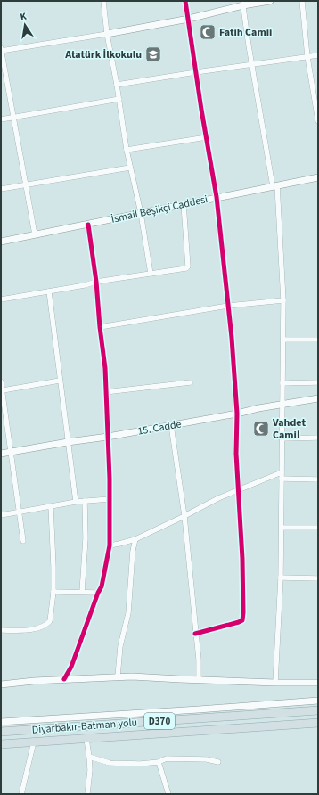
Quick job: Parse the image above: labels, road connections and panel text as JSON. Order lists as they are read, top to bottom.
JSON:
{
  "streets": {
    "highway": ["D370", "Diyarbakır-Batman yolu"],
    "street": ["İsmail Beşikçi Caddesi", "15. Cadde"]
  },
  "places": {
    "mosque": ["Fatih Camii", "Vahdet Camiİ"],
    "school or university": ["Atatürk İlkokulu"]
  },
  "north": "top"
}
